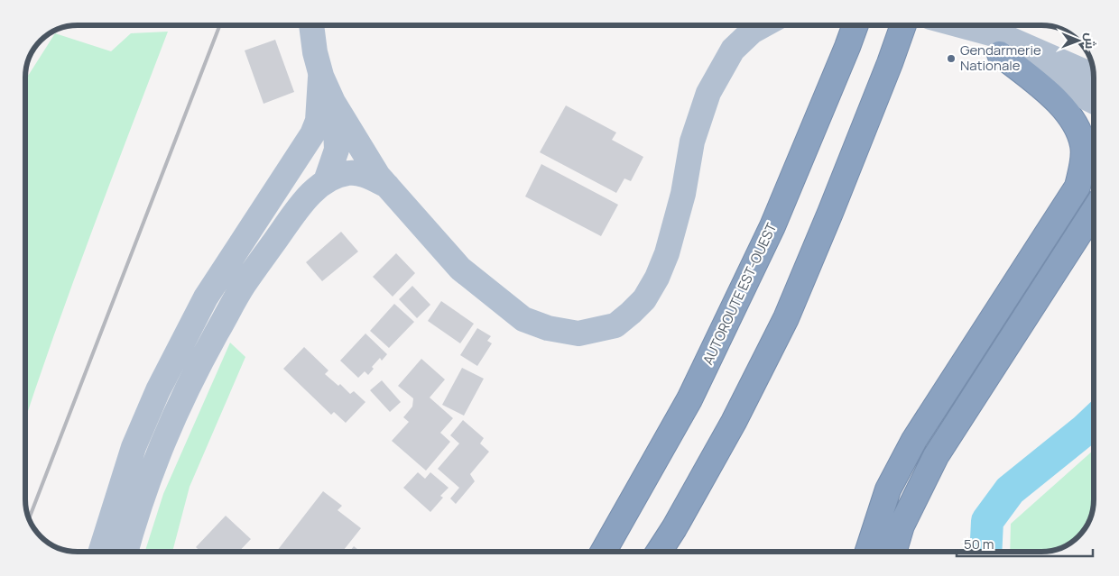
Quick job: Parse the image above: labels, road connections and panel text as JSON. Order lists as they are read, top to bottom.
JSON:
{
  "streets": {
    "highway": ["AUTOROUTE EST-OUEST"]
  },
  "places": ["Gendarmerie Nationale"],
  "scale_bar": "50 m",
  "north": "right"
}
